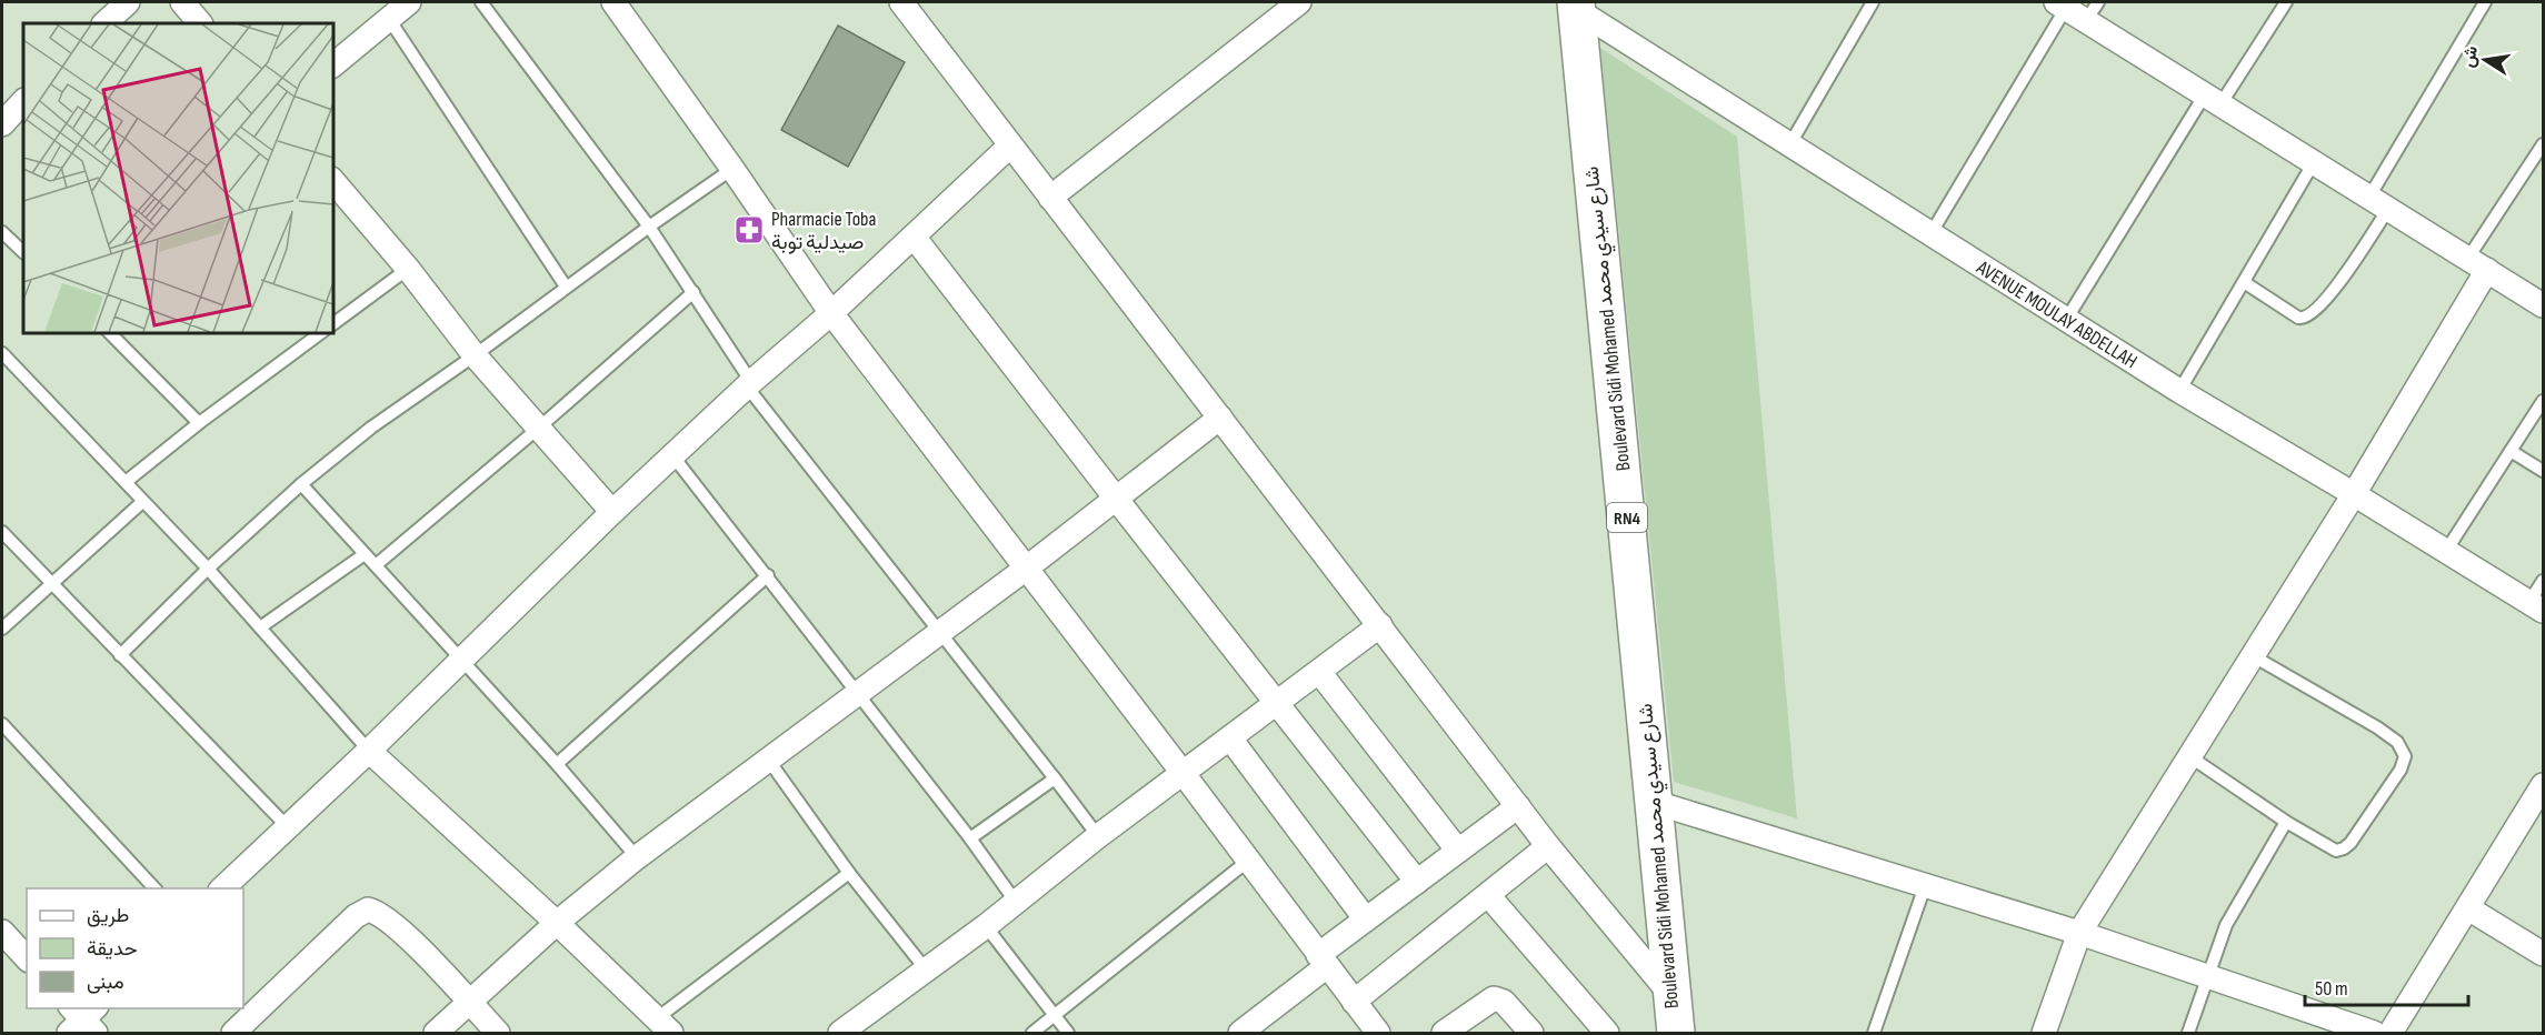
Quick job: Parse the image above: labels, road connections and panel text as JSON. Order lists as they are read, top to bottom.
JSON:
{
  "streets": {
    "main road": ["Boulevard Sidi Mohamed شارع سيدي محمد", "RN4"],
    "street": ["AVENUE MOULAY ABDELLAH"]
  },
  "crossings": [
    ["AVENUE MOULAY ABDELLAH", "Boulevard Sidi Mohamed شارع سيدي محمد"]
  ],
  "places": {
    "pharmacy": ["Pharmacie Toba صيدلية توبة"]
  },
  "legend": ["طريق", "حديقة", "مبنى"],
  "scale_bar": "50 m",
  "north": "left"
}
